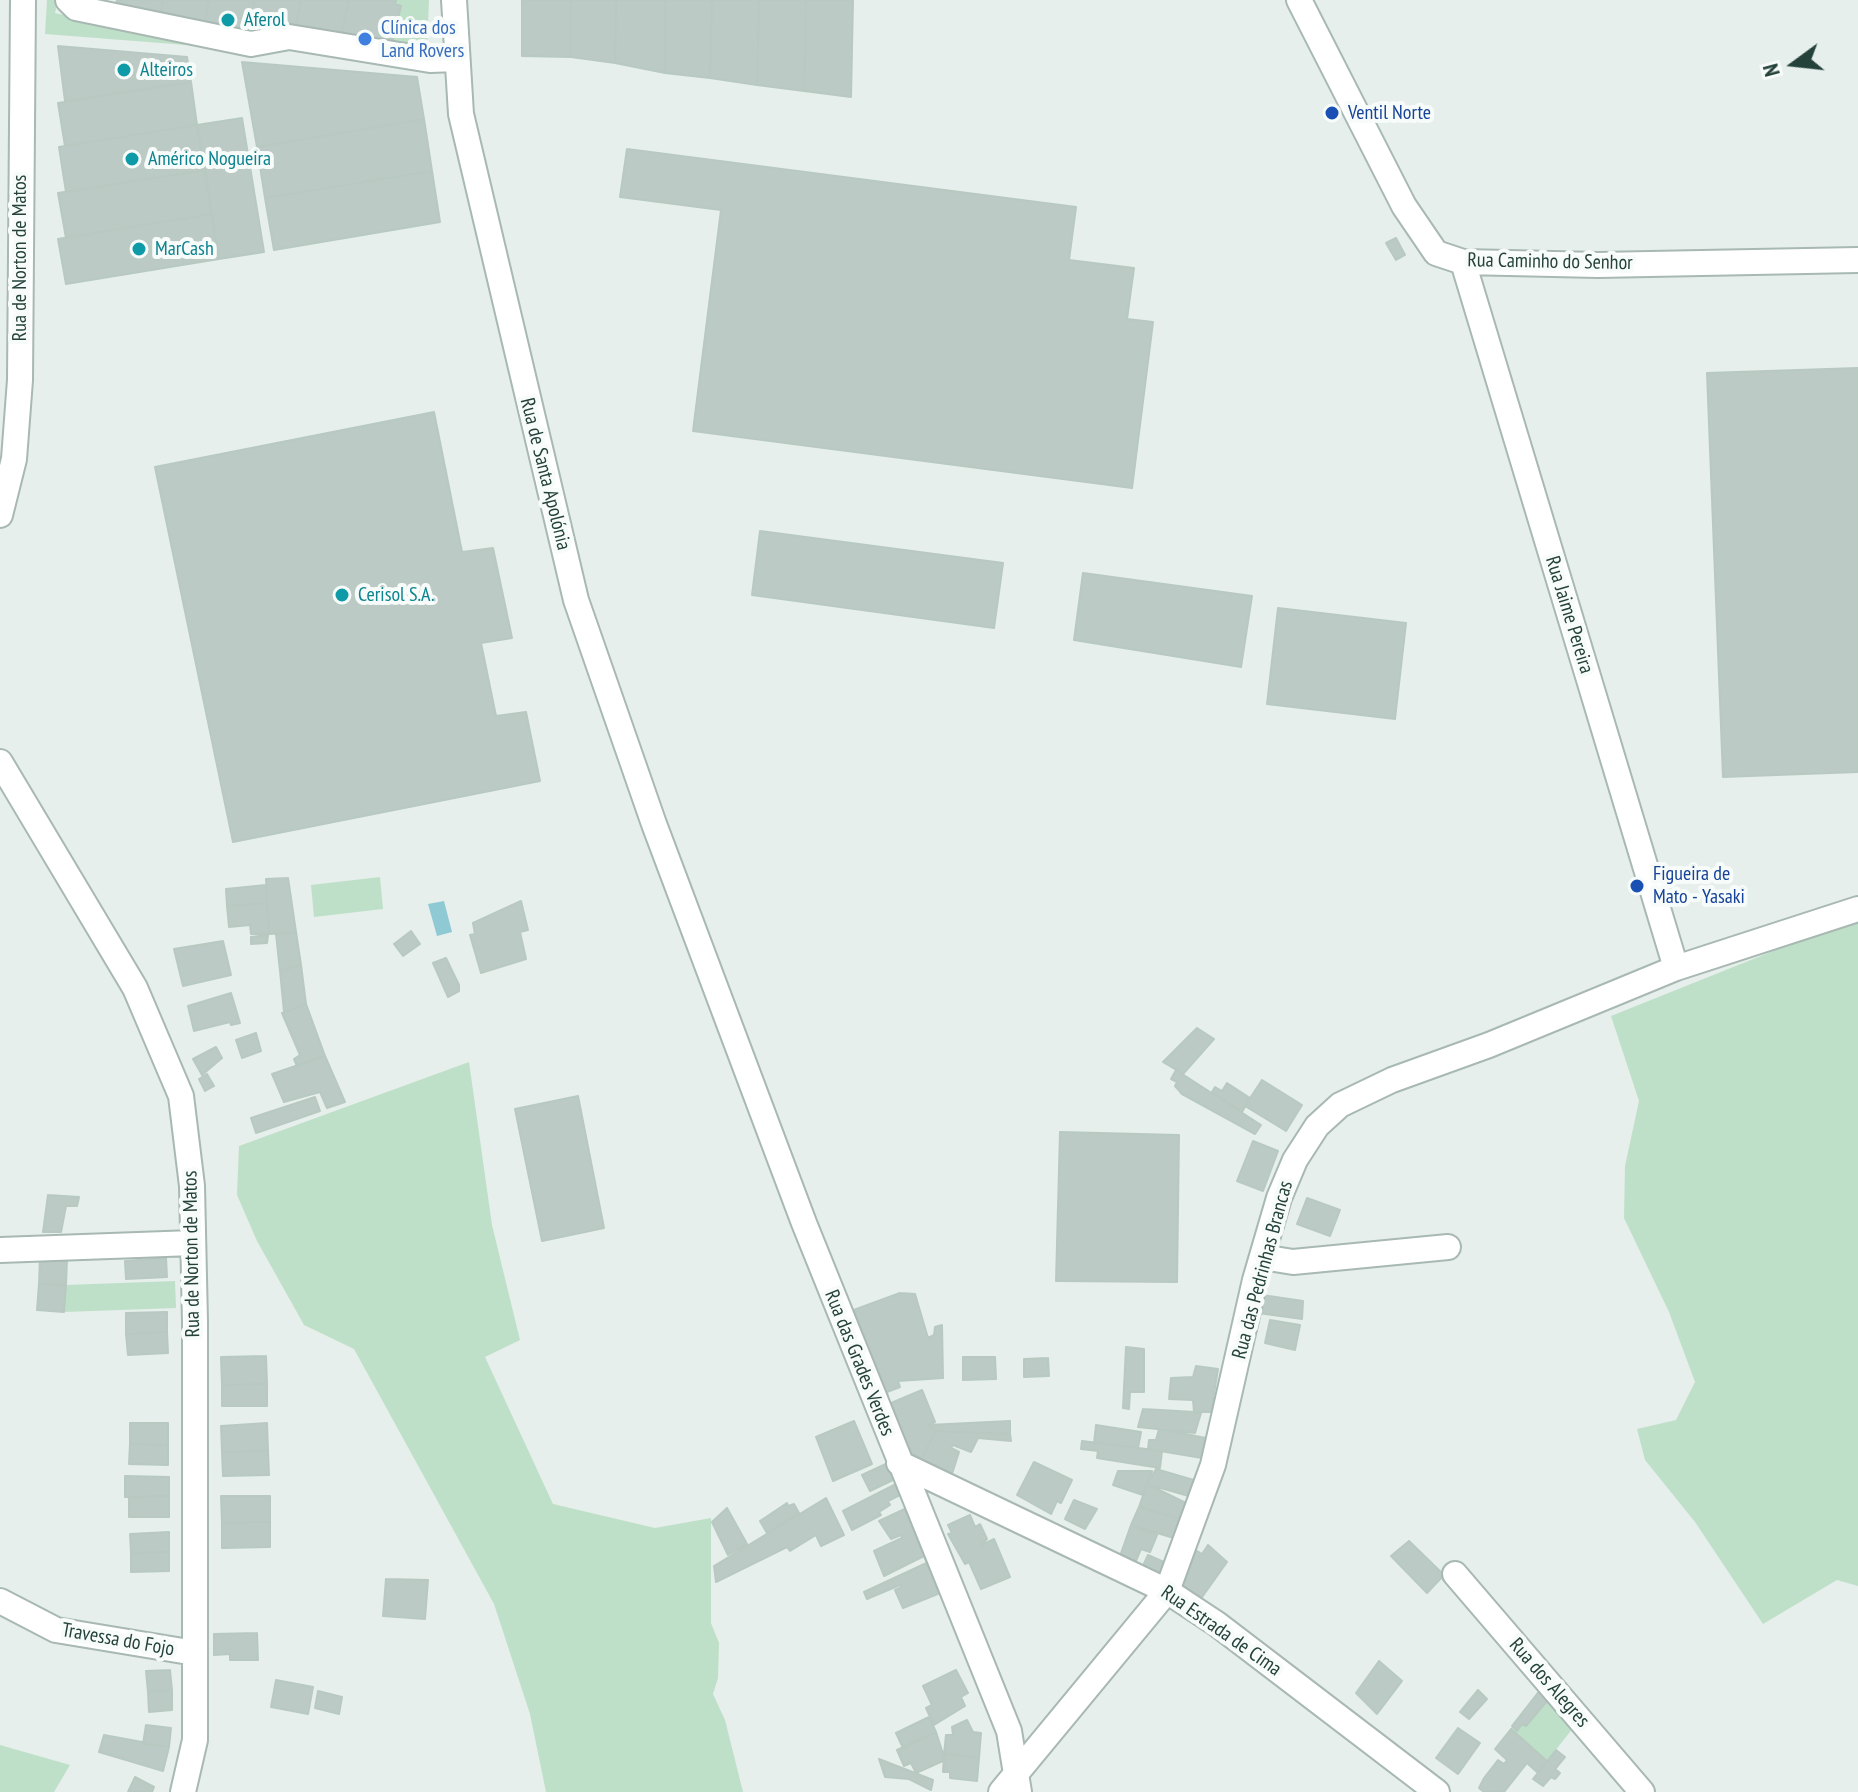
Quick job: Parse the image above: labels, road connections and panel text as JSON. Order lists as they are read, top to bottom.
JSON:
{
  "streets": {
    "street": [
      "Rua de Norton de Matos",
      "Rua Caminho do Senhor",
      "Rua de Santa Apolónia",
      "Rua Jaime Pereira",
      "Rua das Pedrinhas Brancas",
      "Rua das Grades Verdes",
      "Rua Estrada de Cima",
      "Travessa do Fojo",
      "Rua dos Alegres"
    ]
  },
  "crossings": [
    ["Rua de Norton de Matos", "Travessa do Fojo"],
    ["Rua Caminho do Senhor", "Rua Jaime Pereira"],
    ["Rua de Santa Apolónia", "Rua das Grades Verdes"],
    ["Rua Jaime Pereira", "Rua das Pedrinhas Brancas"],
    ["Rua das Pedrinhas Brancas", "Rua das Grades Verdes"],
    ["Rua das Pedrinhas Brancas", "Rua Estrada de Cima"],
    ["Rua das Grades Verdes", "Rua Estrada de Cima"]
  ],
  "places": [
    "Aferol",
    "Clínica dos Land Rovers",
    "Alteiros",
    "Ventil Norte",
    "Américo Nogueira",
    "MarCash",
    "Cerisol S.A.",
    "Figueira de Mato - Yasaki"
  ],
  "north": "left"
}
